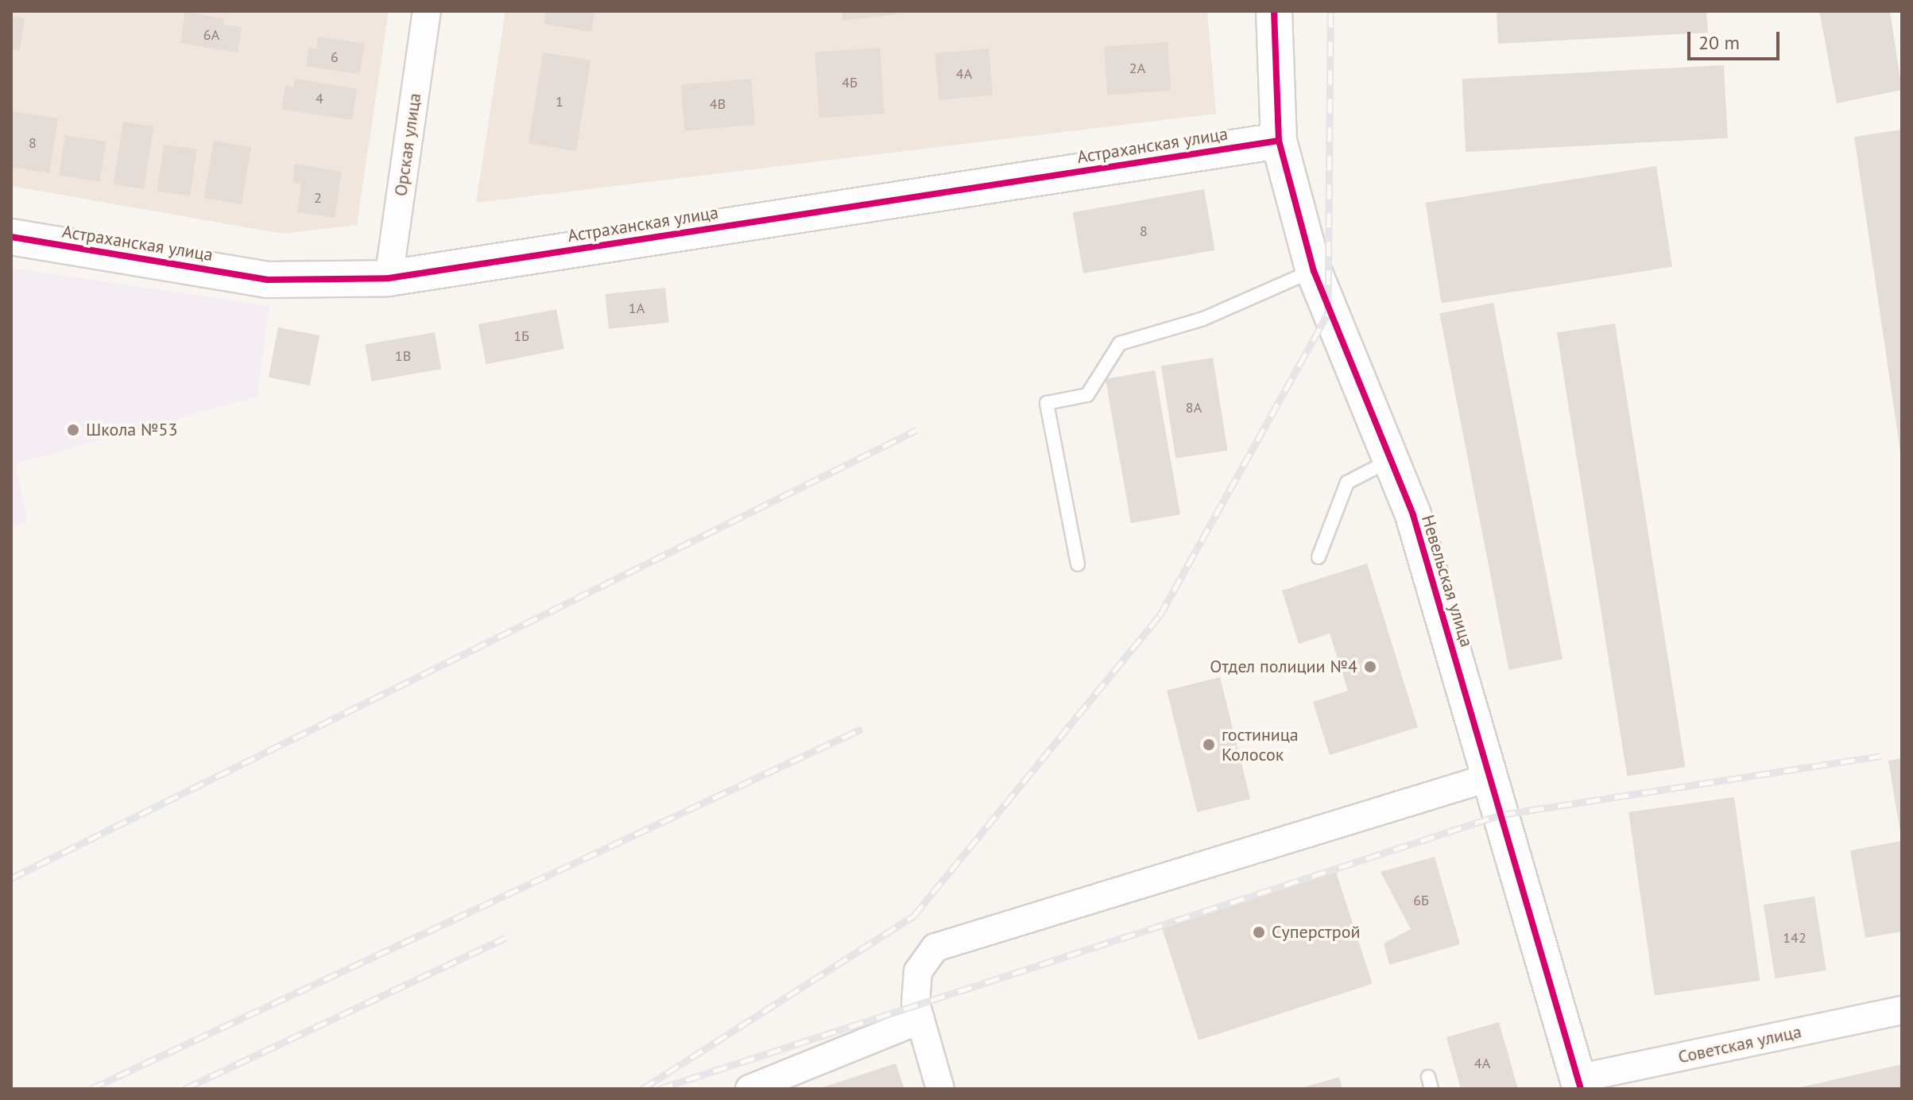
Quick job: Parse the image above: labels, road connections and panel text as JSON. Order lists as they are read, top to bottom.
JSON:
{
  "streets": {
    "street": [
      "Орская улица",
      "Астраханская улица",
      "Невельская улица",
      "Советская улица"
    ]
  },
  "crossings": [
    ["Орская улица", "Астраханская улица"],
    ["Астраханская улица", "Невельская улица"],
    ["Невельская улица", "Советская улица"]
  ],
  "places": [
    "Школа №53",
    "Отдел полиции №4",
    "гостиница Колосок",
    "Суперстрой"
  ],
  "house_numbers": [
    "6А",
    "6",
    "2А",
    "4А",
    "4Б",
    "4",
    "1",
    "4В",
    "8",
    "2",
    "8",
    "1А",
    "1Б",
    "1В",
    "8А",
    "6Б",
    "142",
    "4А"
  ],
  "scale_bar": "20 m"
}
